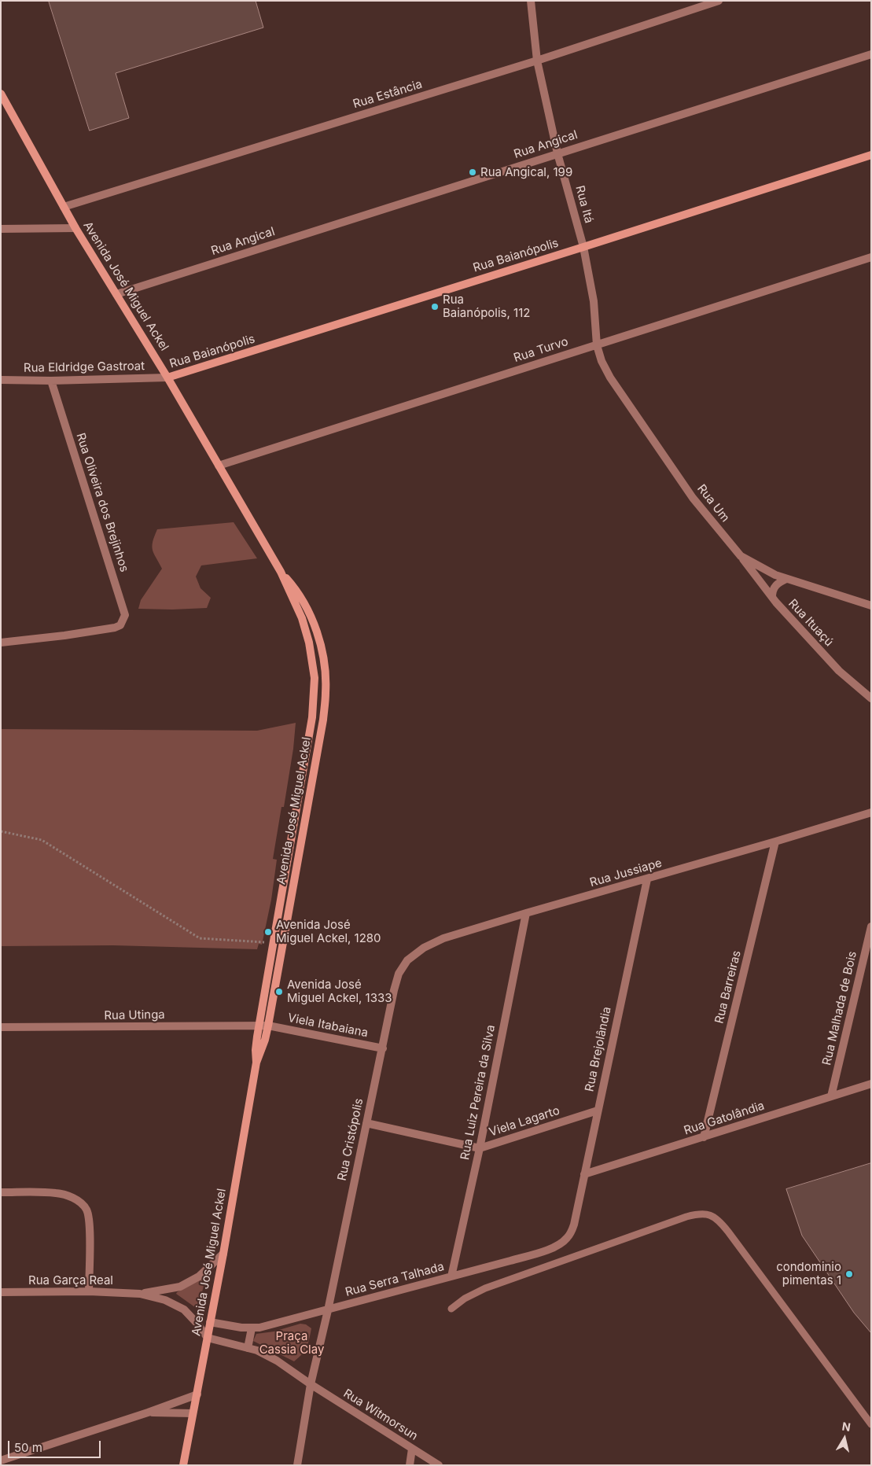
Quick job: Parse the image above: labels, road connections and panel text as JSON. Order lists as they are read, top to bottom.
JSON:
{
  "streets": {
    "street": [
      "Rua Estância",
      "Rua Angical",
      "Rua Itá",
      "Rua Baianópolis",
      "Avenida José Miguel Ackel",
      "Rua Turvo",
      "Rua Eldridge Gastroat",
      "Rua Oliveira dos Brejinhos",
      "Rua Um",
      "Rua Ituaçú",
      "Rua Jussiape",
      "Rua Barreiras",
      "Rua Malhada de Bois",
      "Rua Utinga",
      "Viela Itabaiana",
      "Rua Brejolândia",
      "Rua Luiz Pereira da Silva",
      "Rua Gatolândia",
      "Viela Lagarto",
      "Rua Cristópolis",
      "Rua Serra Talhada",
      "Rua Garça Real",
      "Rua Witmorsun"
    ]
  },
  "crossings": [
    ["Rua Estância", "Rua Itá"],
    ["Rua Estância", "Avenida José Miguel Ackel"],
    ["Rua Angical", "Rua Itá"],
    ["Rua Angical", "Avenida José Miguel Ackel"],
    ["Rua Itá", "Rua Baianópolis"],
    ["Rua Itá", "Rua Turvo"],
    ["Rua Itá", "Rua Um"],
    ["Rua Baianópolis", "Avenida José Miguel Ackel"],
    ["Rua Baianópolis", "Rua Eldridge Gastroat"],
    ["Avenida José Miguel Ackel", "Rua Turvo"],
    ["Avenida José Miguel Ackel", "Rua Eldridge Gastroat"],
    ["Avenida José Miguel Ackel", "Rua Utinga"],
    ["Avenida José Miguel Ackel", "Viela Itabaiana"],
    ["Avenida José Miguel Ackel", "Rua Serra Talhada"],
    ["Rua Turvo", "Rua Um"],
    ["Rua Eldridge Gastroat", "Rua Oliveira dos Brejinhos"],
    ["Rua Um", "Rua Ituaçú"],
    ["Rua Jussiape", "Rua Barreiras"],
    ["Rua Jussiape", "Rua Brejolândia"],
    ["Rua Jussiape", "Rua Luiz Pereira da Silva"],
    ["Rua Jussiape", "Rua Cristópolis"],
    ["Rua Barreiras", "Rua Gatolândia"],
    ["Rua Malhada de Bois", "Rua Gatolândia"],
    ["Rua Utinga", "Viela Itabaiana"],
    ["Viela Itabaiana", "Rua Cristópolis"],
    ["Rua Brejolândia", "Rua Gatolândia"],
    ["Rua Brejolândia", "Viela Lagarto"],
    ["Rua Brejolândia", "Rua Serra Talhada"],
    ["Rua Luiz Pereira da Silva", "Viela Lagarto"],
    ["Rua Luiz Pereira da Silva", "Rua Serra Talhada"],
    ["Viela Lagarto", "Rua Cristópolis"],
    ["Rua Cristópolis", "Rua Serra Talhada"],
    ["Rua Cristópolis", "Rua Witmorsun"]
  ],
  "parks": ["Praça Cassia Clay"],
  "places": [
    "Rua Angical, 199",
    "Rua Baianópolis, 112",
    "Avenida José Miguel Ackel, 1280",
    "Avenida José Miguel Ackel, 1333",
    "condominio pimentas 1"
  ],
  "scale_bar": "50 m",
  "north": "top"
}
